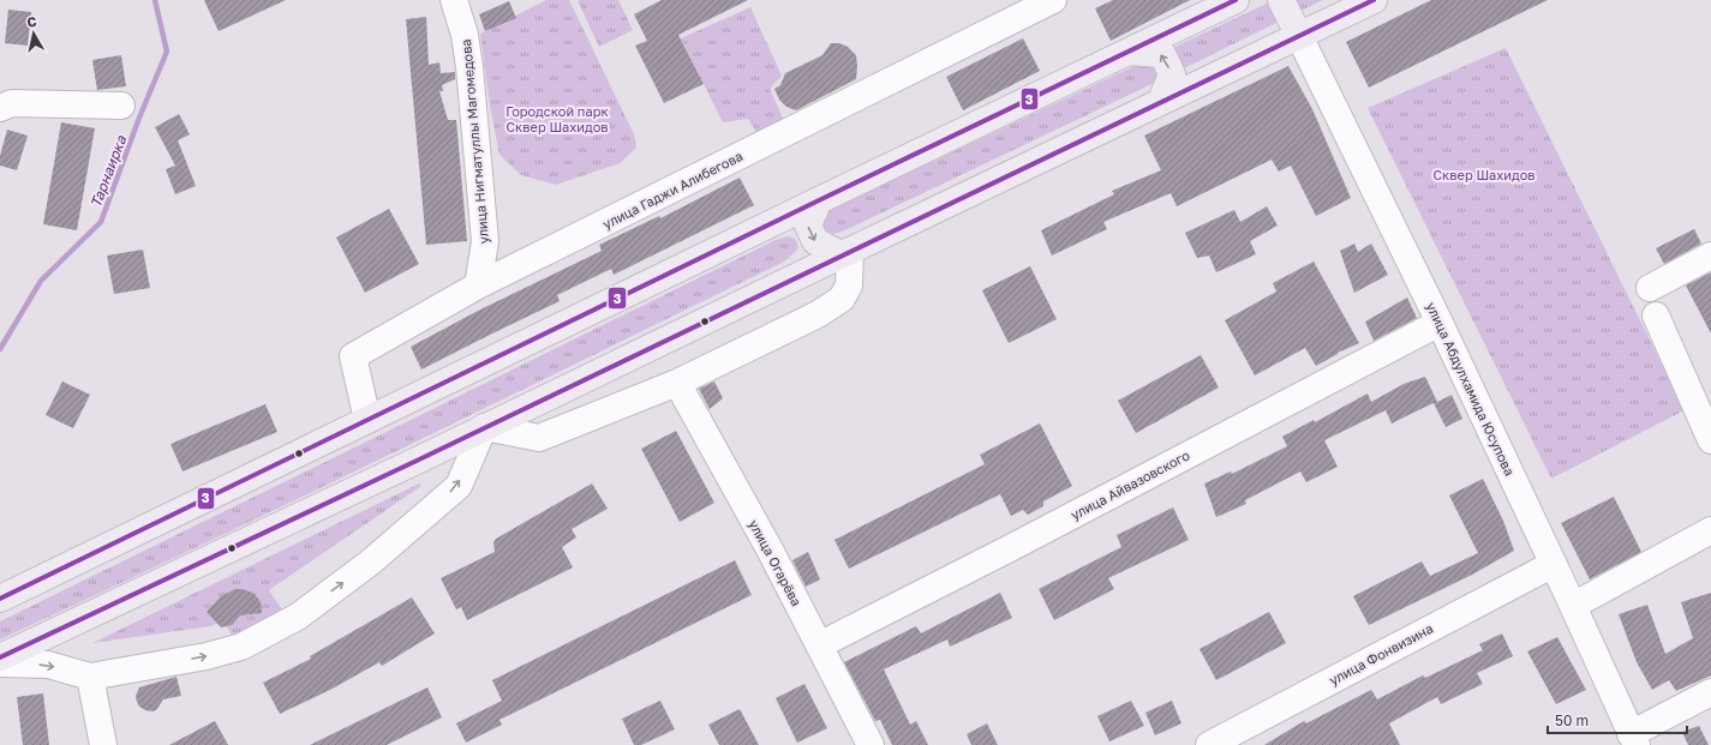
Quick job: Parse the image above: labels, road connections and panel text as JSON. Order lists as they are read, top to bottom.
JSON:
{
  "streets": {
    "street": [
      "улица Нигматуллы Магомедова",
      "улица Гаджи Алибегова",
      "улица Абдулхамида Юсупова",
      "улица Айвазовского",
      "улица Огарёва",
      "улица Фонвизина"
    ]
  },
  "crossings": [
    ["улица Нигматуллы Магомедова", "улица Гаджи Алибегова"],
    ["улица Абдулхамида Юсупова", "улица Айвазовского"],
    ["улица Абдулхамида Юсупова", "улица Фонвизина"],
    ["улица Айвазовского", "улица Огарёва"]
  ],
  "water": ["Тарнаирка"],
  "parks": ["Городской парк Сквер Шахидов", "Сквер Шахидов"],
  "lines": ["transit line 3"],
  "scale_bar": "50 m",
  "north": "top"
}
